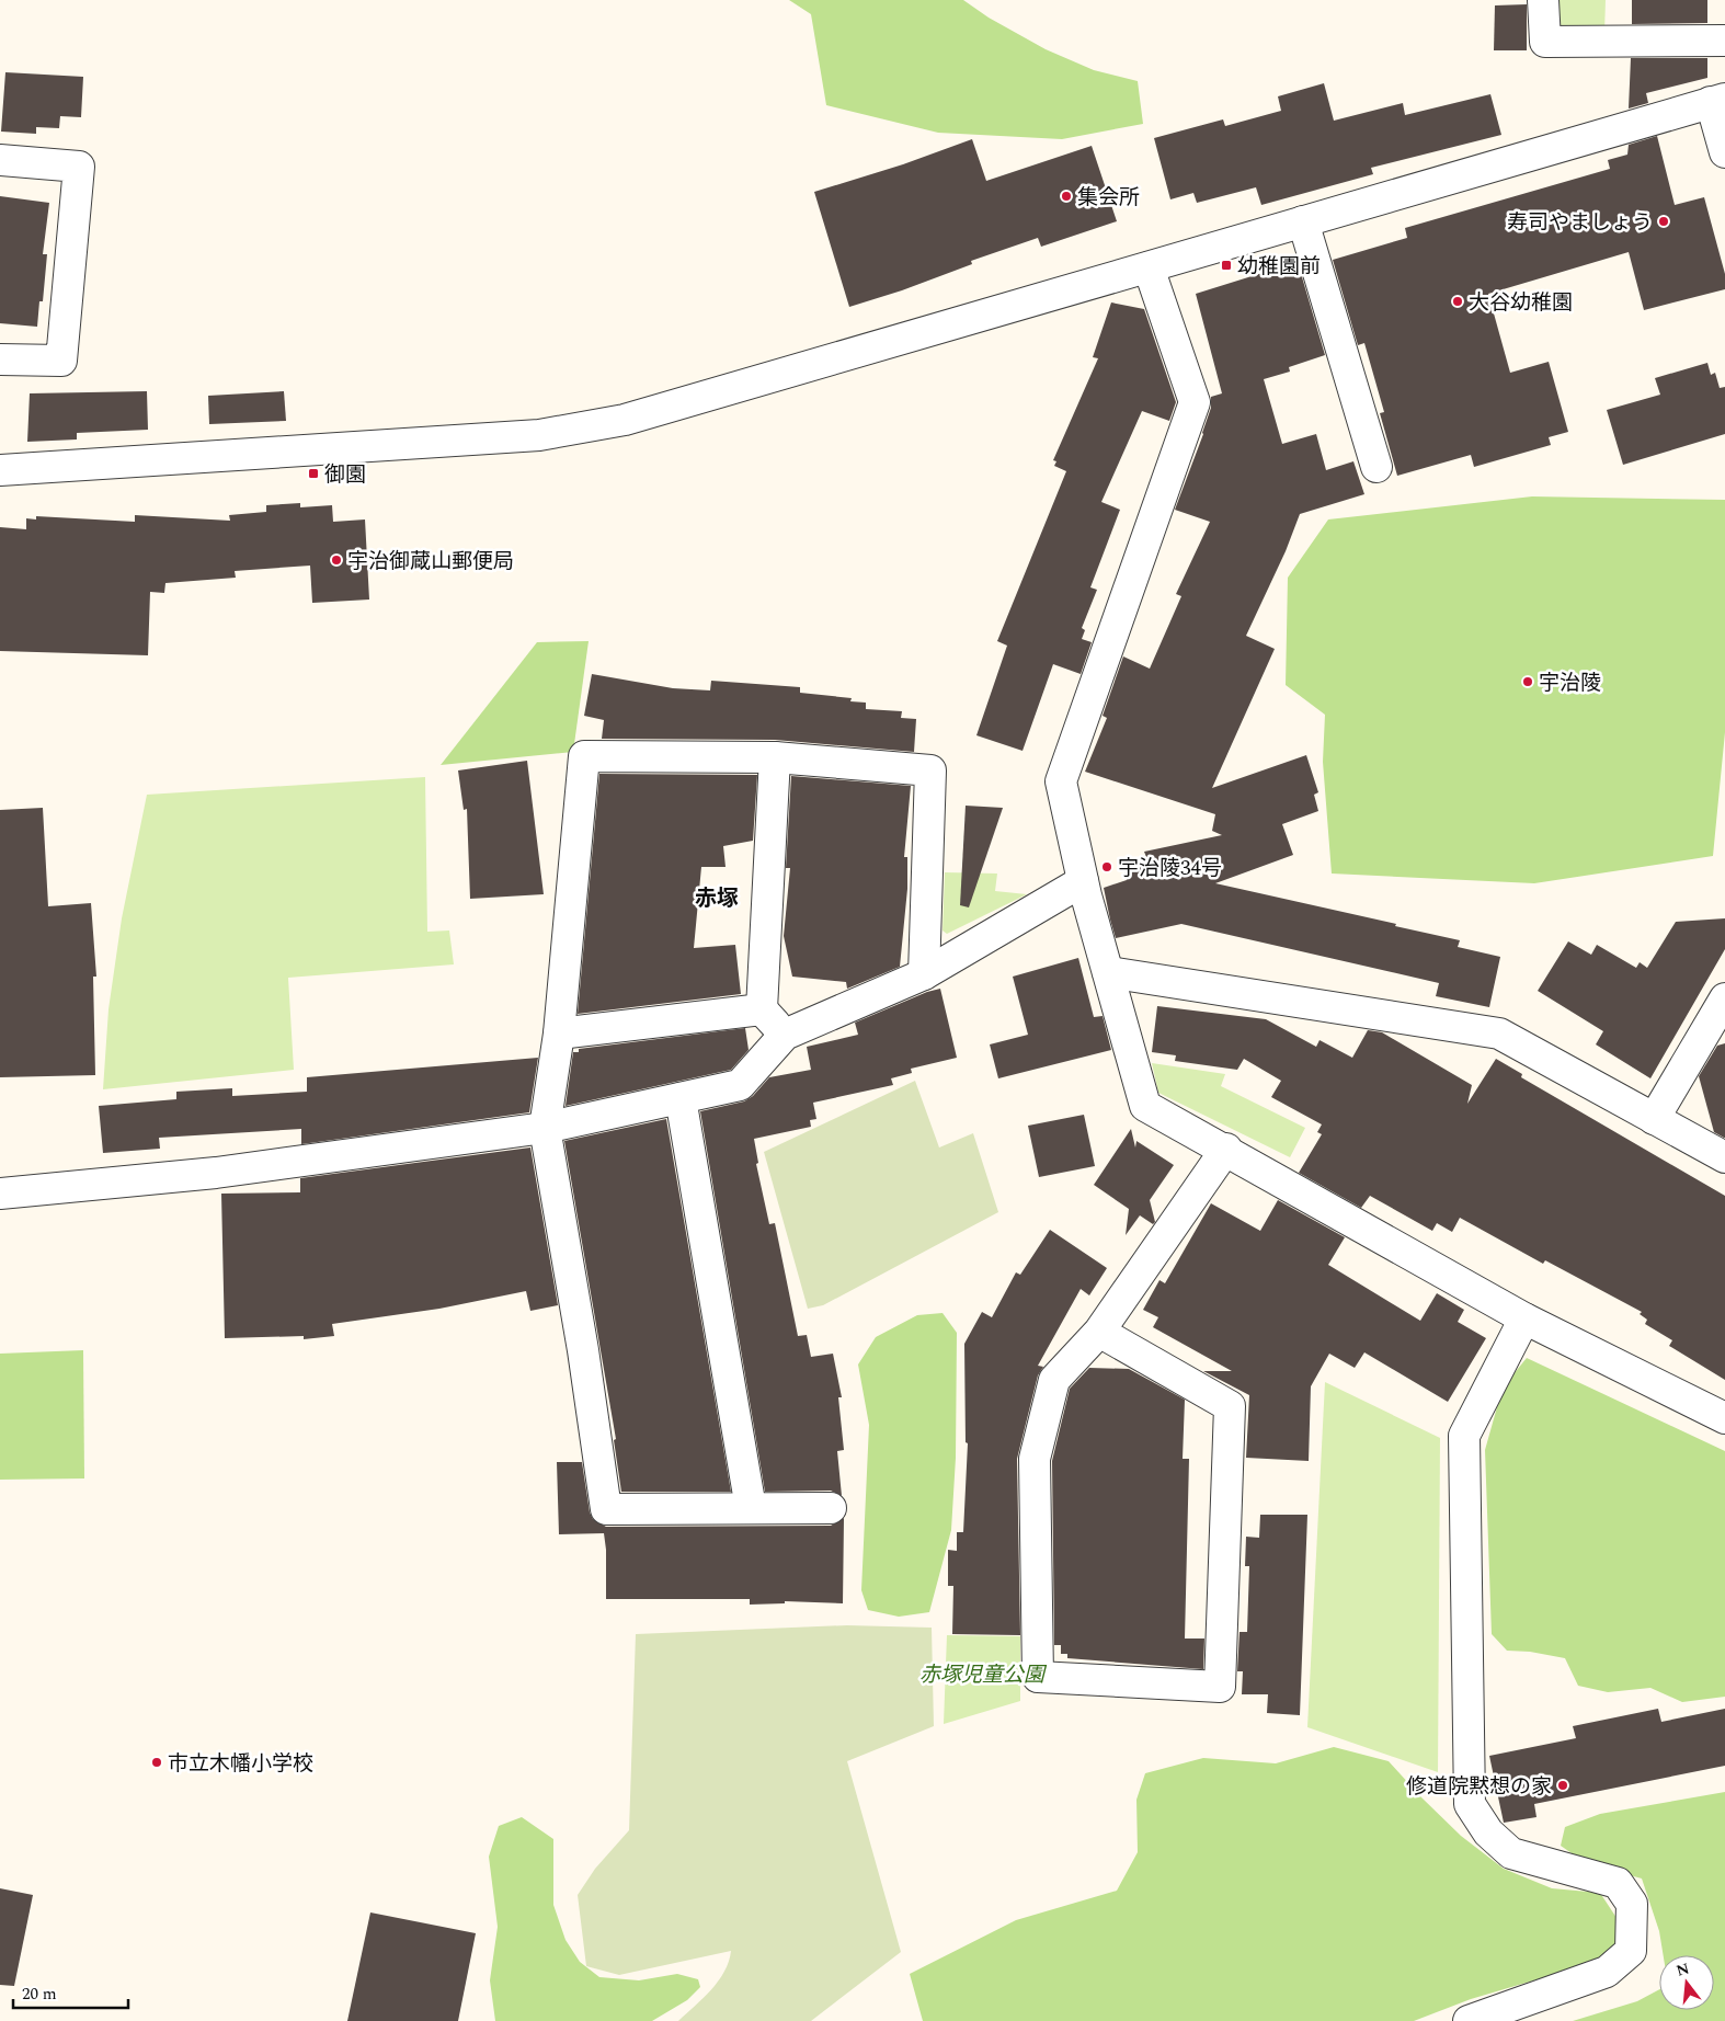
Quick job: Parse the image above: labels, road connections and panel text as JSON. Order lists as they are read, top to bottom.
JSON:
{
  "districts": ["赤塚"],
  "parks": ["赤塚児童公園"],
  "places": {
    "other": [
      "集会所",
      "寿司やましょう",
      "大谷幼稚園",
      "宇治御蔵山郵便局",
      "宇治陵",
      "宇治陵34号",
      "市立木幡小学校",
      "修道院黙想の家"
    ],
    "transit": ["幼稚園前", "御園"]
  },
  "scale_bar": "20 m",
  "north": "top"
}
